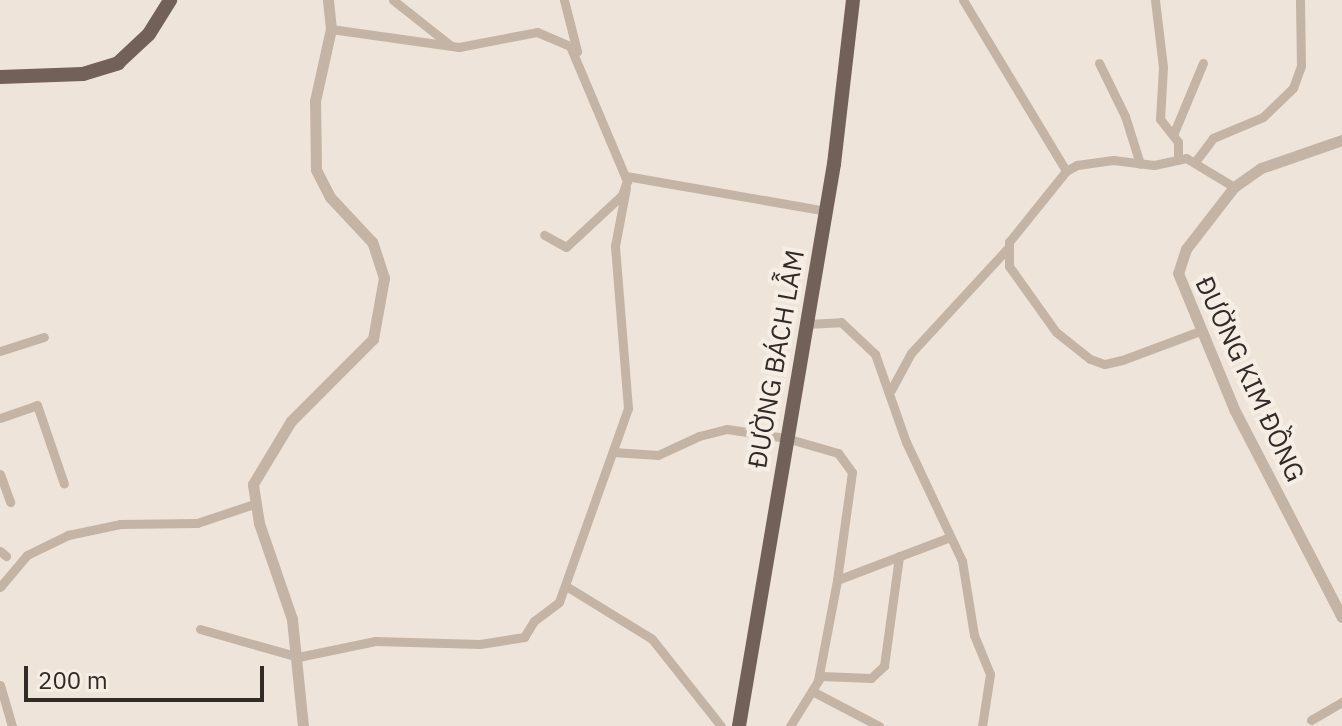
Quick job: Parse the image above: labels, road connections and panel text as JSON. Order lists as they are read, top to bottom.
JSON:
{
  "streets": {
    "main road": ["ĐƯỜNG BÁCH LẪM"],
    "street": ["ĐƯỜNG KIM ĐỒNG"]
  },
  "scale_bar": "200 m"
}
